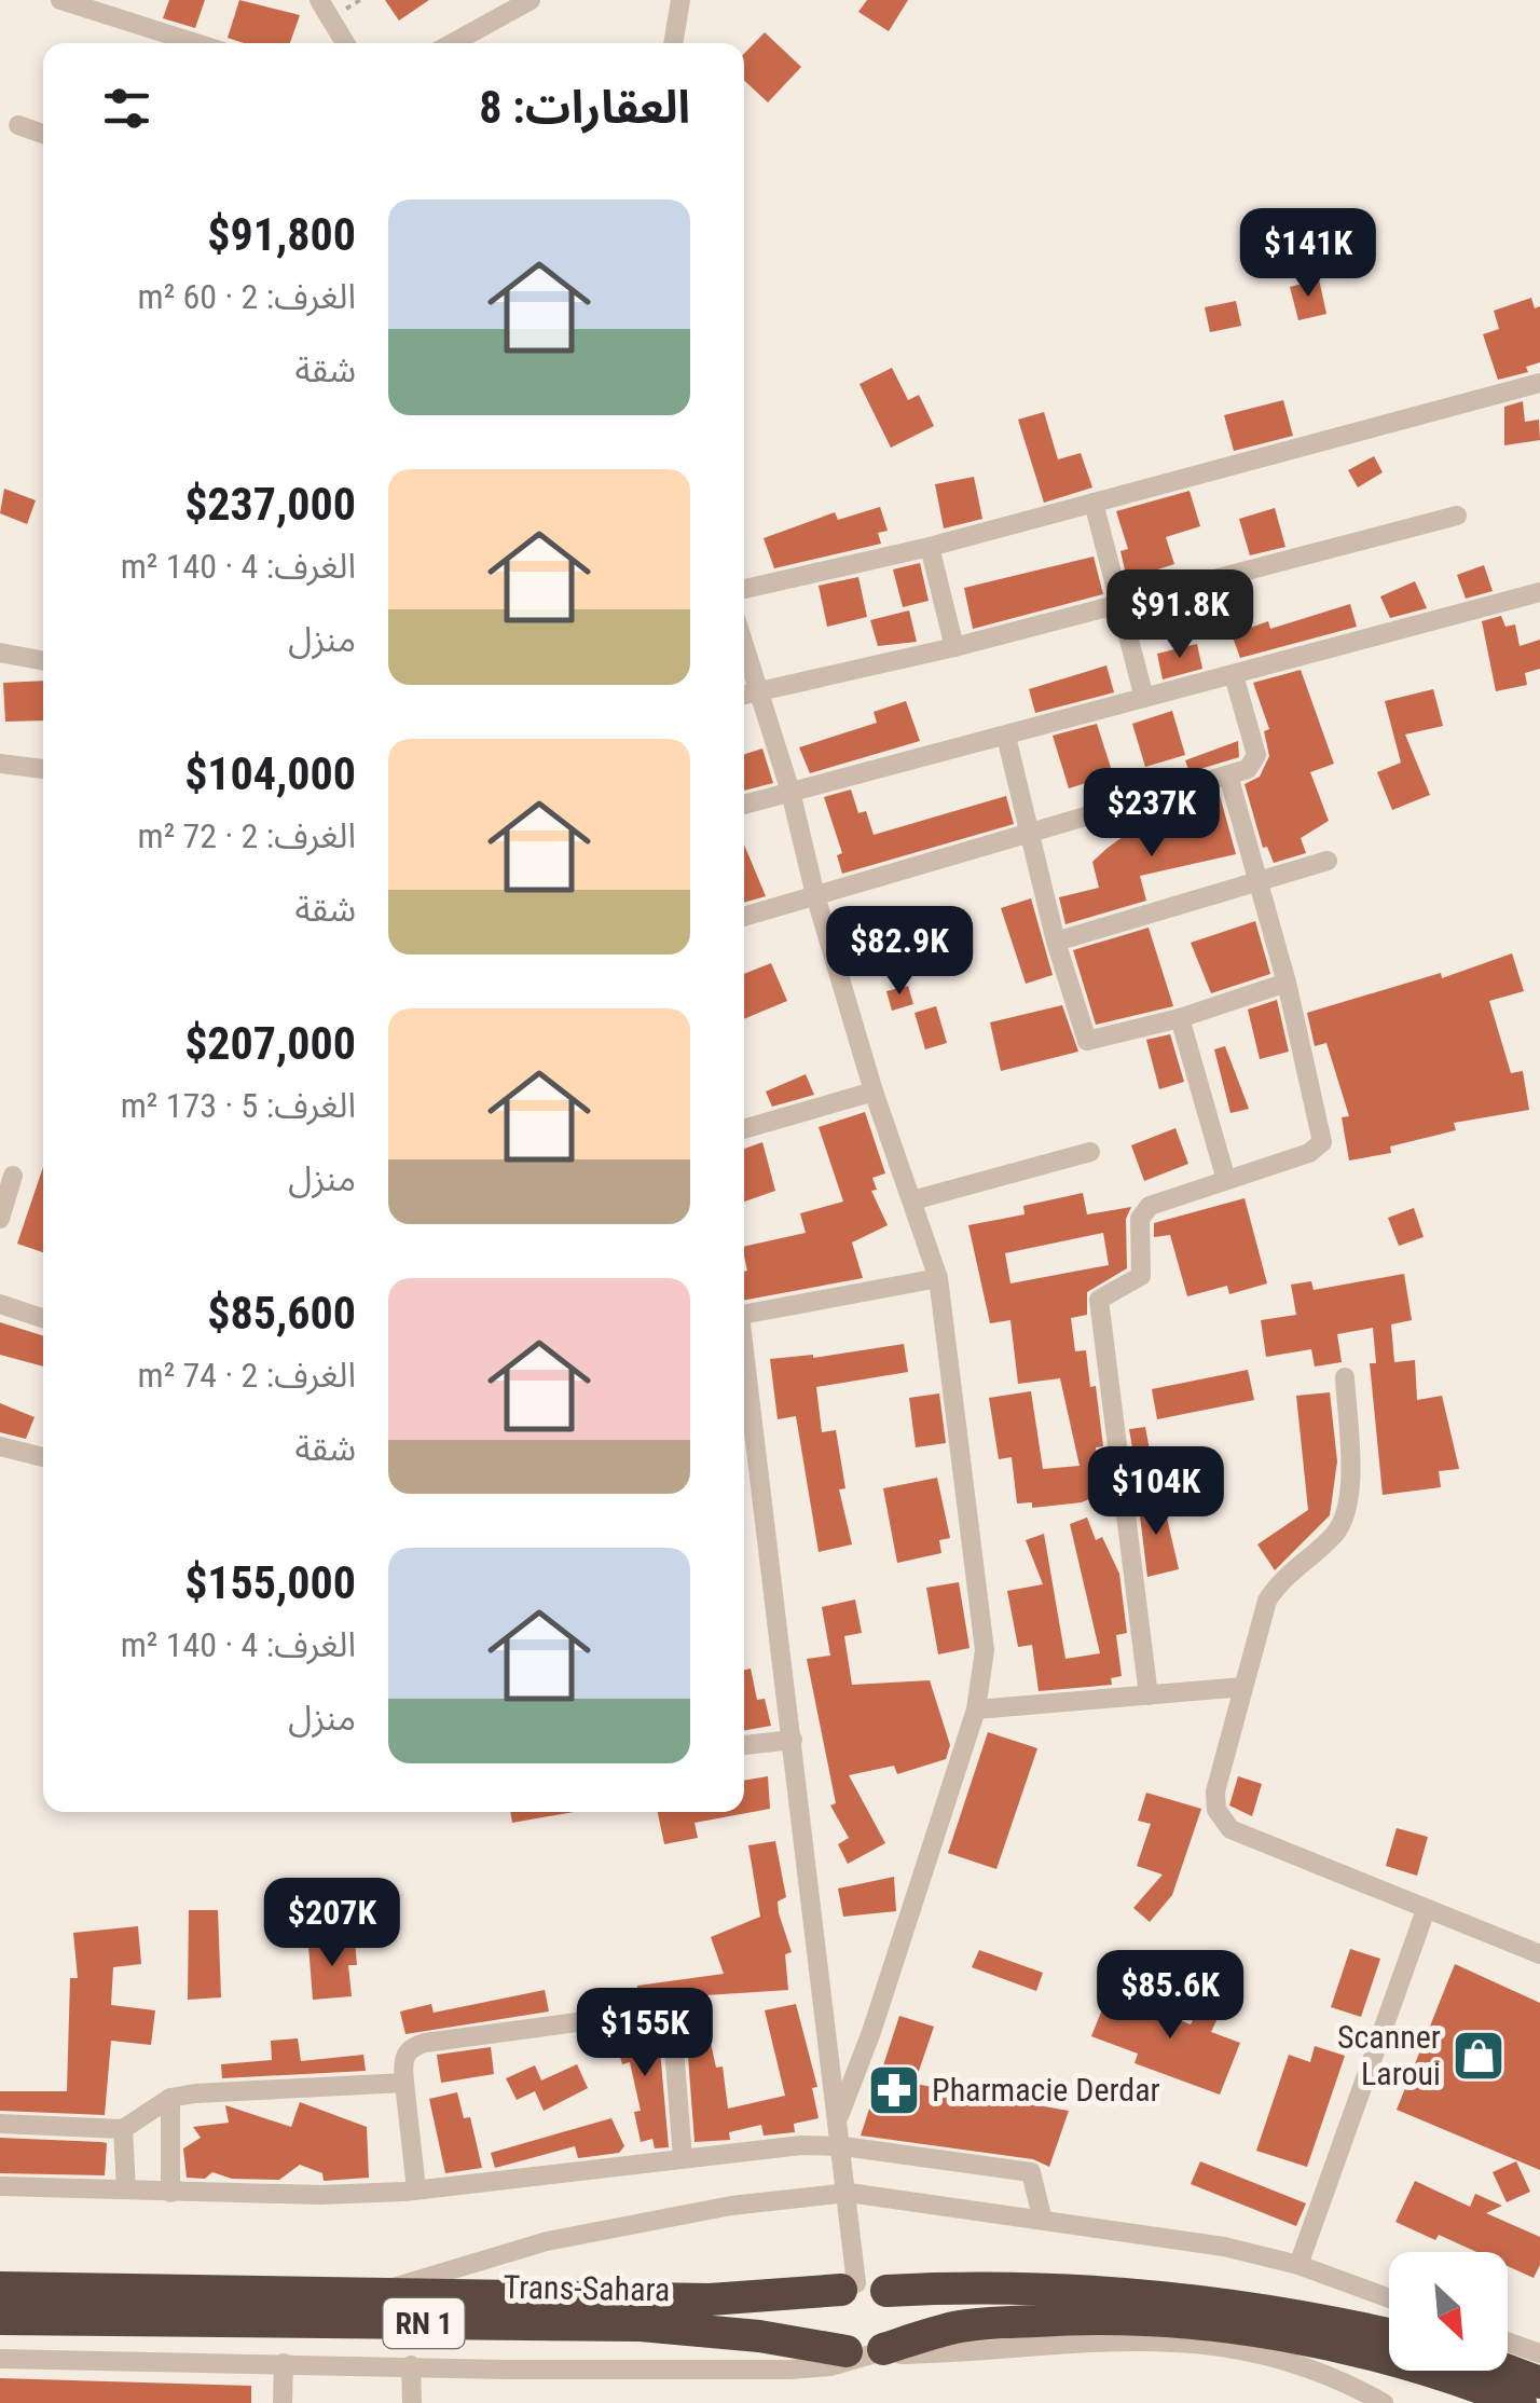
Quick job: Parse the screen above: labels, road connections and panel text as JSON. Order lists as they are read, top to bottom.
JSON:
{
  "streets": {
    "highway": ["Trans-Sahara", "RN 1"]
  },
  "places": {
    "shop": ["Scanner Laroui"],
    "pharmacy": ["Pharmacie Derdar"]
  },
  "north": "bottom right",
  "page": {
    "heading": "العقارات: 8",
    "list": [
      {
        "name": "$91,800",
        "note": "الغرف: 2 · 60 m² · شقة"
      },
      {
        "name": "$237,000",
        "note": "الغرف: 4 · 140 m² · منزل"
      },
      {
        "name": "$104,000",
        "note": "الغرف: 2 · 72 m² · شقة"
      },
      {
        "name": "$207,000",
        "note": "الغرف: 5 · 173 m² · منزل"
      },
      {
        "name": "$85,600",
        "note": "الغرف: 2 · 74 m² · شقة"
      },
      {
        "name": "$155,000",
        "note": "الغرف: 4 · 140 m² · منزل"
      }
    ],
    "price": [
      "$141K",
      "$91.8K",
      "$237K",
      "$82.9K",
      "$104K",
      "$207K",
      "$85.6K",
      "$155K"
    ]
  }
}
